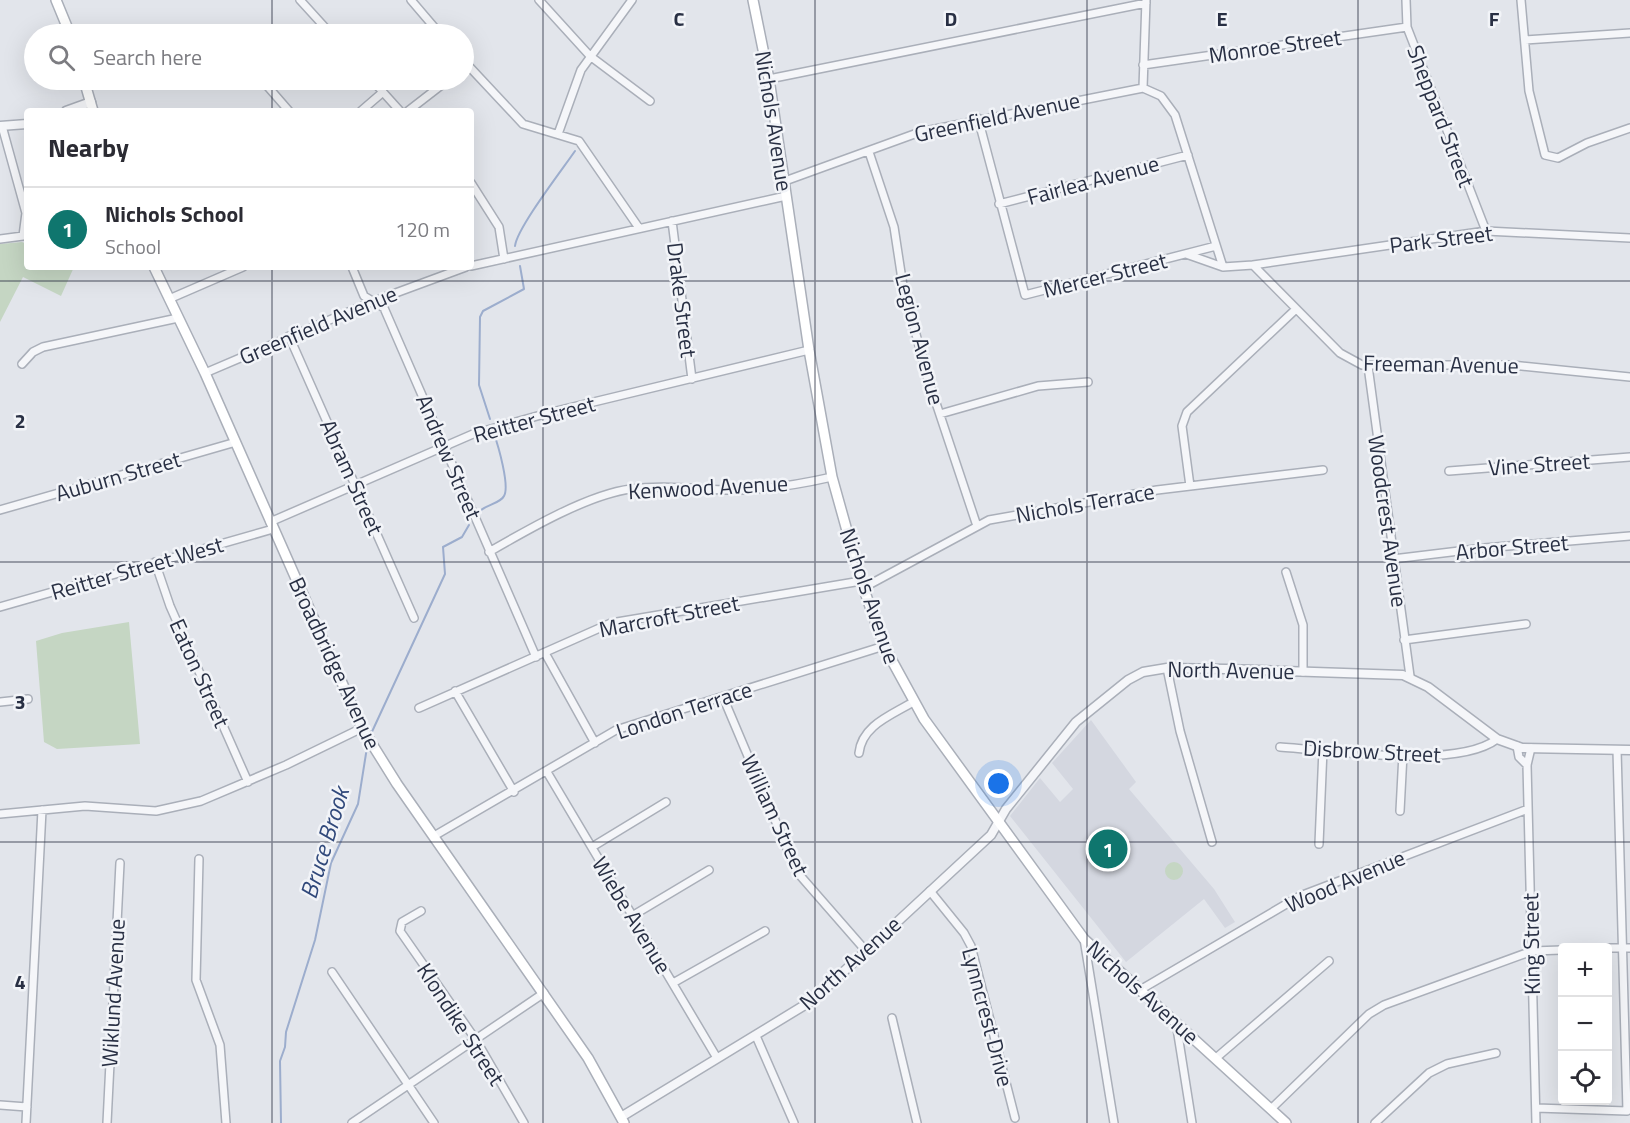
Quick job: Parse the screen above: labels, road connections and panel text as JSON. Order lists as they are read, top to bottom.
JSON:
{
  "streets": {
    "main road": ["Nichols Avenue", "Broadbridge Avenue"],
    "street": [
      "Monroe Street",
      "Sheppard Street",
      "Greenfield Avenue",
      "Fairlea Avenue",
      "Park Street",
      "Mercer Street",
      "Drake Street",
      "Legion Avenue",
      "Freeman Avenue",
      "Reitter Street",
      "Andrew Street",
      "Vine Street",
      "Auburn Street",
      "Abram Street",
      "Kenwood Avenue",
      "Nichols Terrace",
      "Woodcrest Avenue",
      "Arbor Street",
      "Reitter Street West",
      "Marcroft Street",
      "North Avenue",
      "Eaton Street",
      "London Terrace",
      "Disbrow Street",
      "William Street",
      "Wood Avenue",
      "Wiebe Avenue",
      "King Street",
      "Wiklund Avenue",
      "Lynncrest Drive",
      "Klondike Street"
    ]
  },
  "crossings": [
    ["Monroe Street", "Sheppard Street"],
    ["Sheppard Street", "Park Street"],
    ["Greenfield Avenue", "Nichols Avenue"],
    ["Greenfield Avenue", "Legion Avenue"],
    ["Greenfield Avenue", "Andrew Street"],
    ["Greenfield Avenue", "Abram Street"],
    ["Greenfield Avenue", "Broadbridge Avenue"],
    ["Nichols Avenue", "Reitter Street"],
    ["Nichols Avenue", "Kenwood Avenue"],
    ["Nichols Avenue", "Nichols Terrace"],
    ["Nichols Avenue", "Marcroft Street"],
    ["Nichols Avenue", "North Avenue"],
    ["Nichols Avenue", "London Terrace"],
    ["Nichols Avenue", "Wood Avenue"],
    ["Fairlea Avenue", "Mercer Street"],
    ["Park Street", "Freeman Avenue"],
    ["Drake Street", "Reitter Street"],
    ["Legion Avenue", "Nichols Terrace"],
    ["Freeman Avenue", "Woodcrest Avenue"],
    ["Reitter Street", "Andrew Street"],
    ["Reitter Street", "Abram Street"],
    ["Reitter Street", "Reitter Street West"],
    ["Reitter Street", "Broadbridge Avenue"],
    ["Andrew Street", "Kenwood Avenue"],
    ["Andrew Street", "Marcroft Street"],
    ["Auburn Street", "Broadbridge Avenue"],
    ["Nichols Terrace", "Marcroft Street"],
    ["Woodcrest Avenue", "Arbor Street"],
    ["Woodcrest Avenue", "North Avenue"],
    ["Reitter Street West", "Broadbridge Avenue"],
    ["Reitter Street West", "Eaton Street"],
    ["Broadbridge Avenue", "North Avenue"],
    ["Broadbridge Avenue", "London Terrace"],
    ["North Avenue", "William Street"],
    ["North Avenue", "Wiebe Avenue"],
    ["North Avenue", "Lynncrest Drive"],
    ["London Terrace", "William Street"],
    ["London Terrace", "Wiebe Avenue"],
    ["Wood Avenue", "King Street"]
  ],
  "water": ["Bruce Brook"],
  "page": {
    "search": "Search here",
    "heading": "Nearby",
    "list": [
      {
        "mark": "1",
        "name": "Nichols School",
        "note": "School",
        "value": "120 m"
      }
    ],
    "pins": "1",
    "map_buttons": ["+", "−"]
  },
  "grid": {
    "columns": [
      "C",
      "D",
      "E",
      "F"
    ],
    "rows": ["2", "3", "4"]
  }
}
